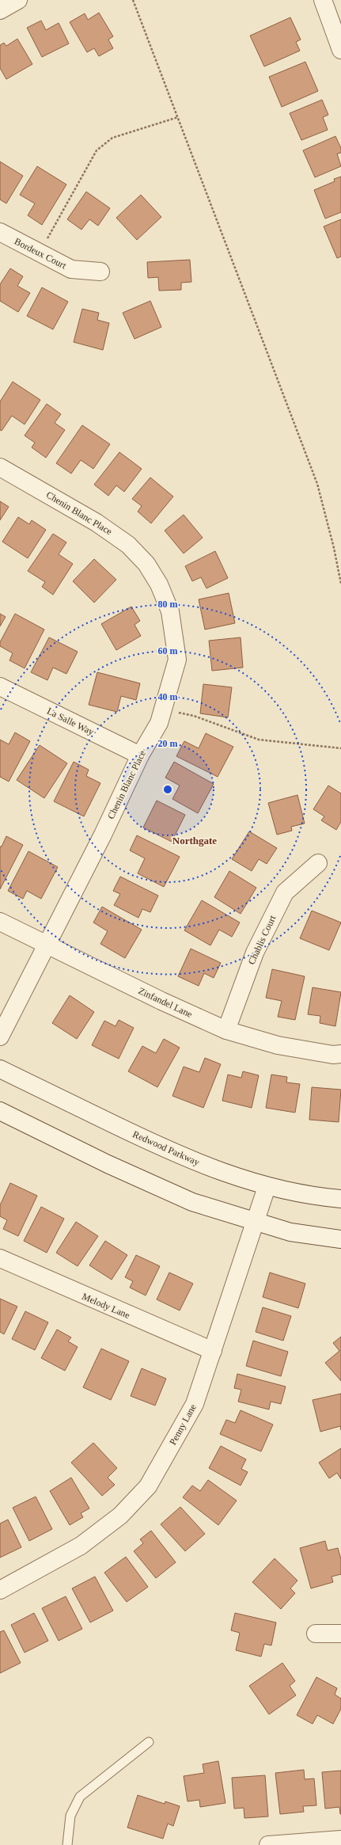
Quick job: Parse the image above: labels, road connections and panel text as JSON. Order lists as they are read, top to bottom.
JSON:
{
  "streets": {
    "street": [
      "Bordeux Court",
      "Chenin Blanc Place",
      "La Salle Way",
      "Chablis Court",
      "Zinfandel Lane",
      "Redwood Parkway",
      "Melody Lane",
      "Penny Lane"
    ]
  },
  "crossings": [
    ["Chenin Blanc Place", "La Salle Way"],
    ["Chenin Blanc Place", "Zinfandel Lane"],
    ["Chablis Court", "Zinfandel Lane"],
    ["Redwood Parkway", "Penny Lane"],
    ["Melody Lane", "Penny Lane"]
  ],
  "districts": ["Northgate"],
  "rings": [
    "80 m",
    "60 m",
    "40 m",
    "20 m"
  ]
}
